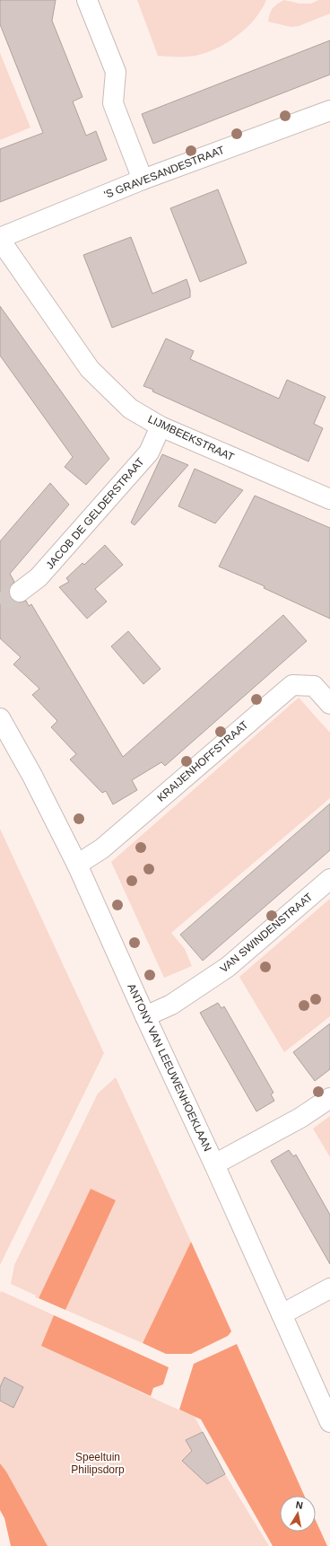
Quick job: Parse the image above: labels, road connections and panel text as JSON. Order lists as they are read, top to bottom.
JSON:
{
  "streets": {
    "street": [
      "'S GRAVESANDESTRAAT",
      "LIJMBEEKSTRAAT",
      "JACOB DE GELDERSTRAAT",
      "KRAIJENHOFFSTRAAT",
      "VAN SWINDENSTRAAT",
      "ANTONY VAN LEEUWENHOEKLAAN"
    ]
  },
  "crossings": [
    ["'S GRAVESANDESTRAAT", "LIJMBEEKSTRAAT"],
    ["LIJMBEEKSTRAAT", "JACOB DE GELDERSTRAAT"],
    ["KRAIJENHOFFSTRAAT", "ANTONY VAN LEEUWENHOEKLAAN"],
    ["VAN SWINDENSTRAAT", "ANTONY VAN LEEUWENHOEKLAAN"]
  ],
  "parks": ["Speeltuin Philipsdorp"],
  "north": "top"
}
